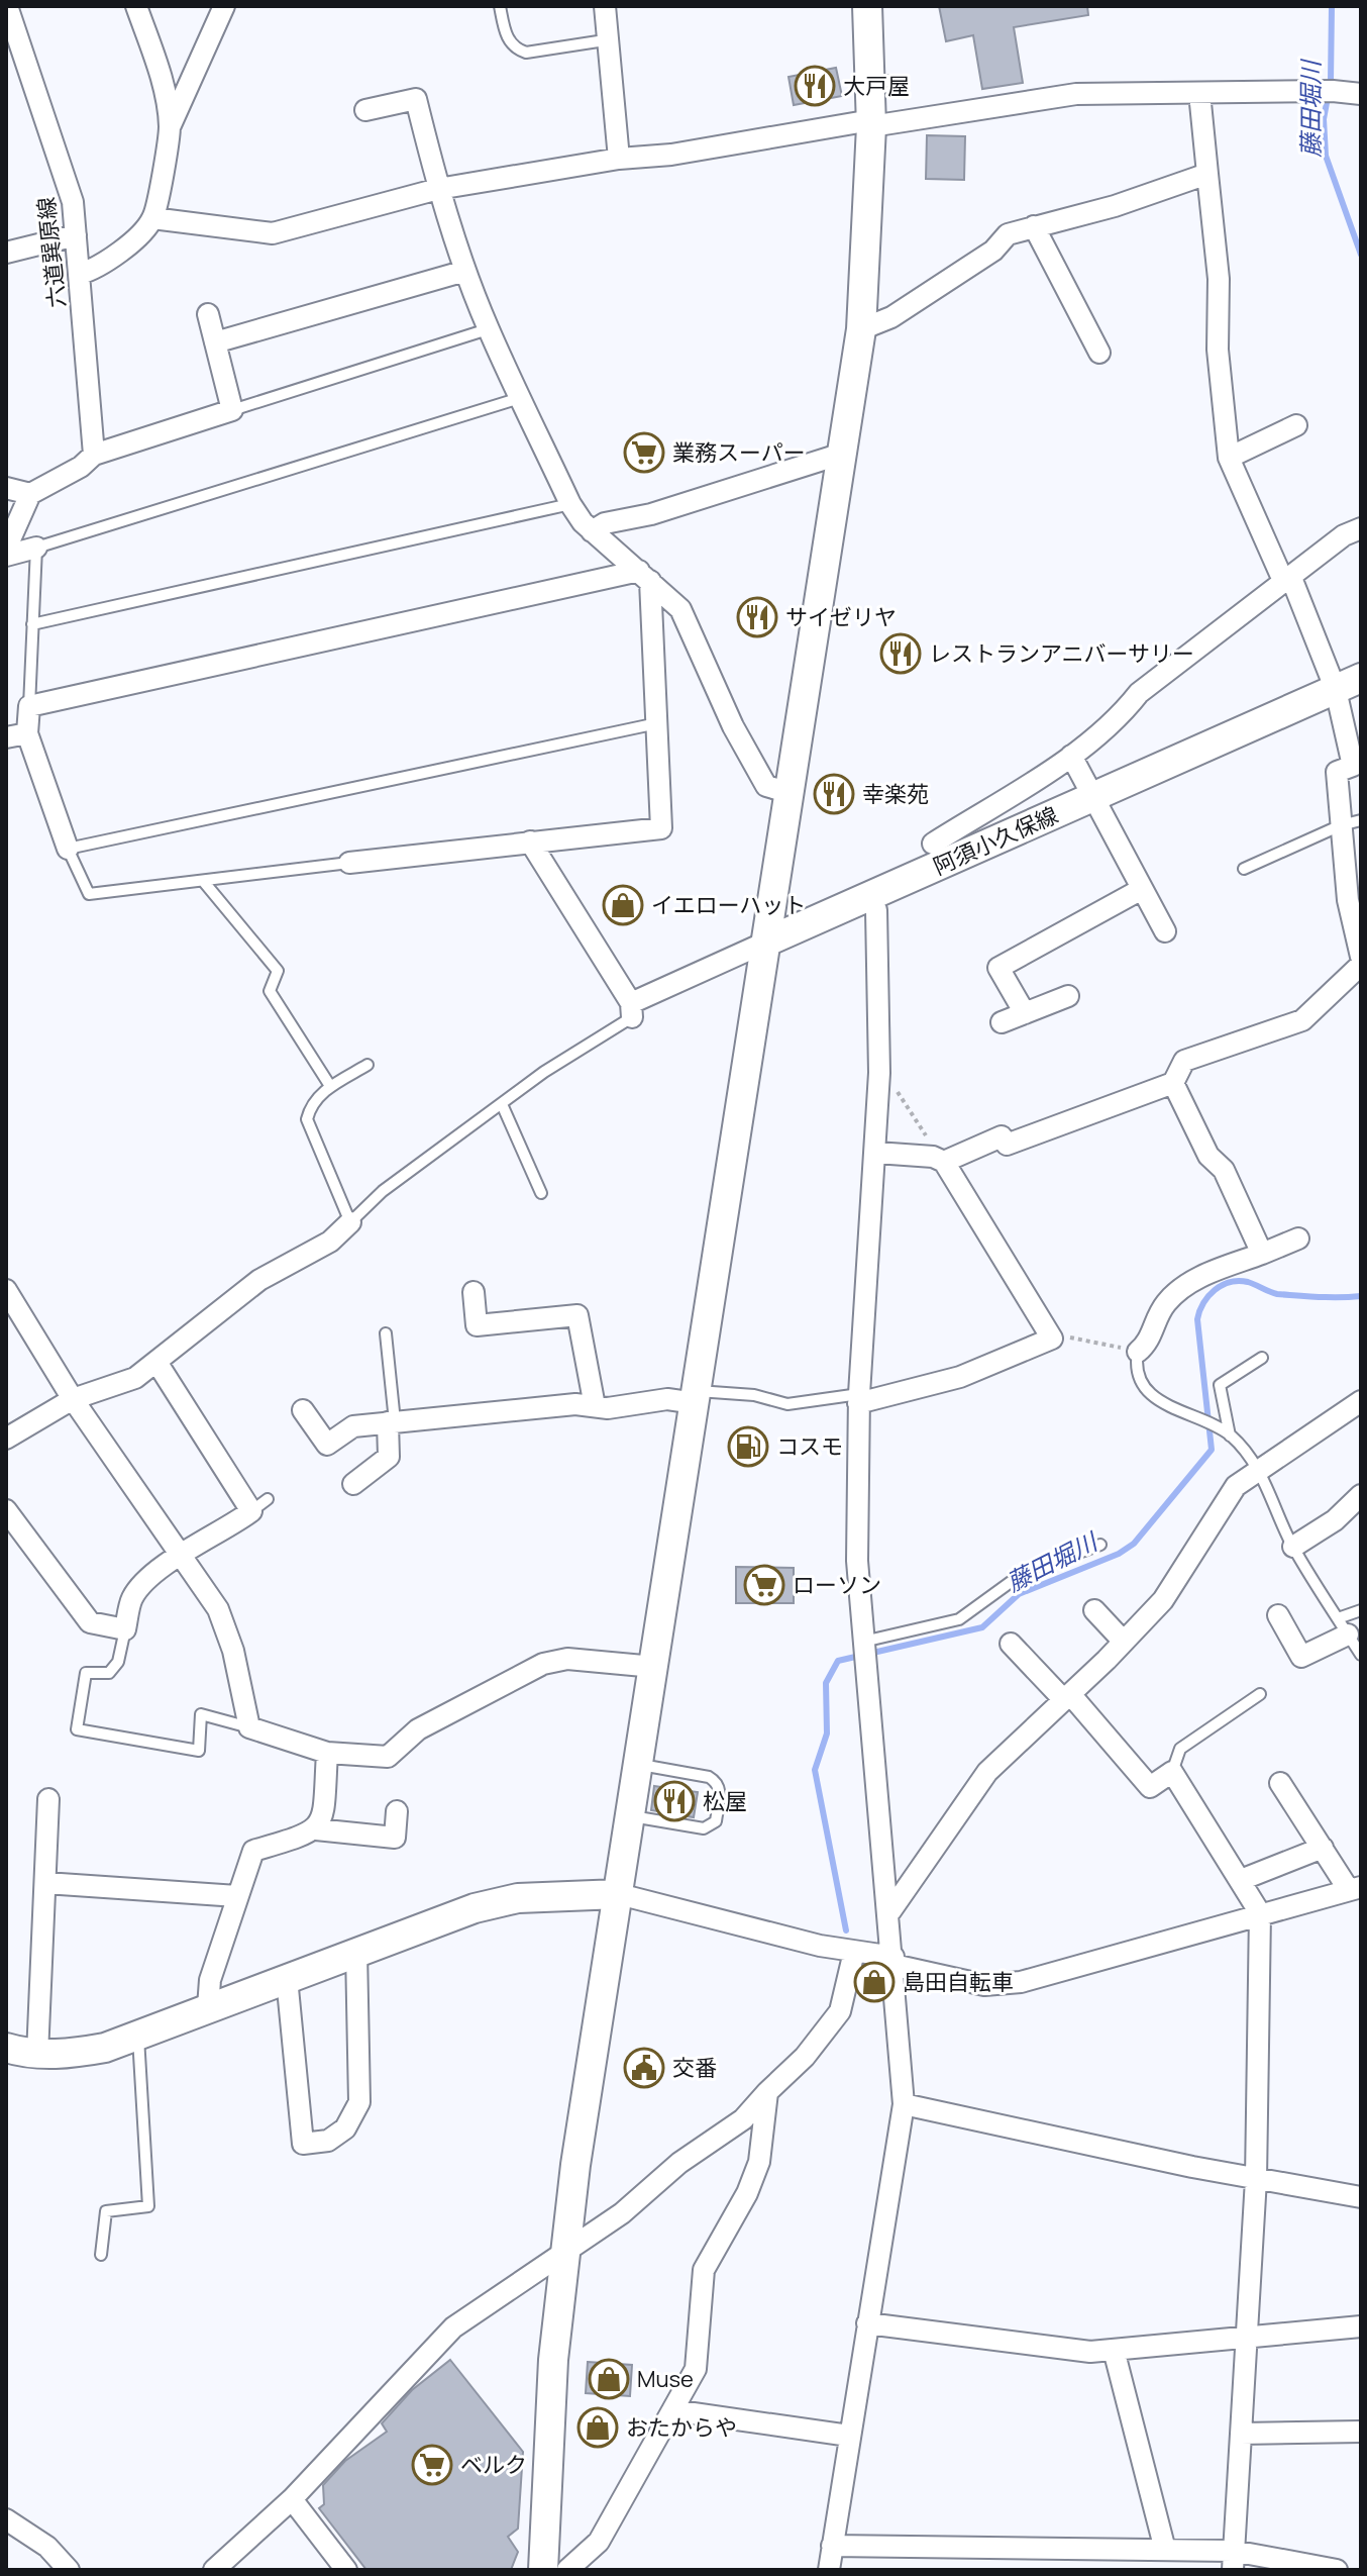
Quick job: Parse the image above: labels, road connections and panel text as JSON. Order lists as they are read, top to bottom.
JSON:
{
  "streets": {
    "street": ["六道巽原線", "阿須小久保線"]
  },
  "water": ["藤田堀川"],
  "places": {
    "restaurant": [
      "大戸屋",
      "サイゼリヤ",
      "レストランアニバーサリー",
      "幸楽苑",
      "松屋"
    ],
    "supermarket": ["業務スーパー", "ローソン", "ベルク"],
    "shop": [
      "イエローハット",
      "島田自転車",
      "Muse",
      "おたからや"
    ],
    "fuel station": ["コスモ"],
    "public building": ["交番"]
  }
}
